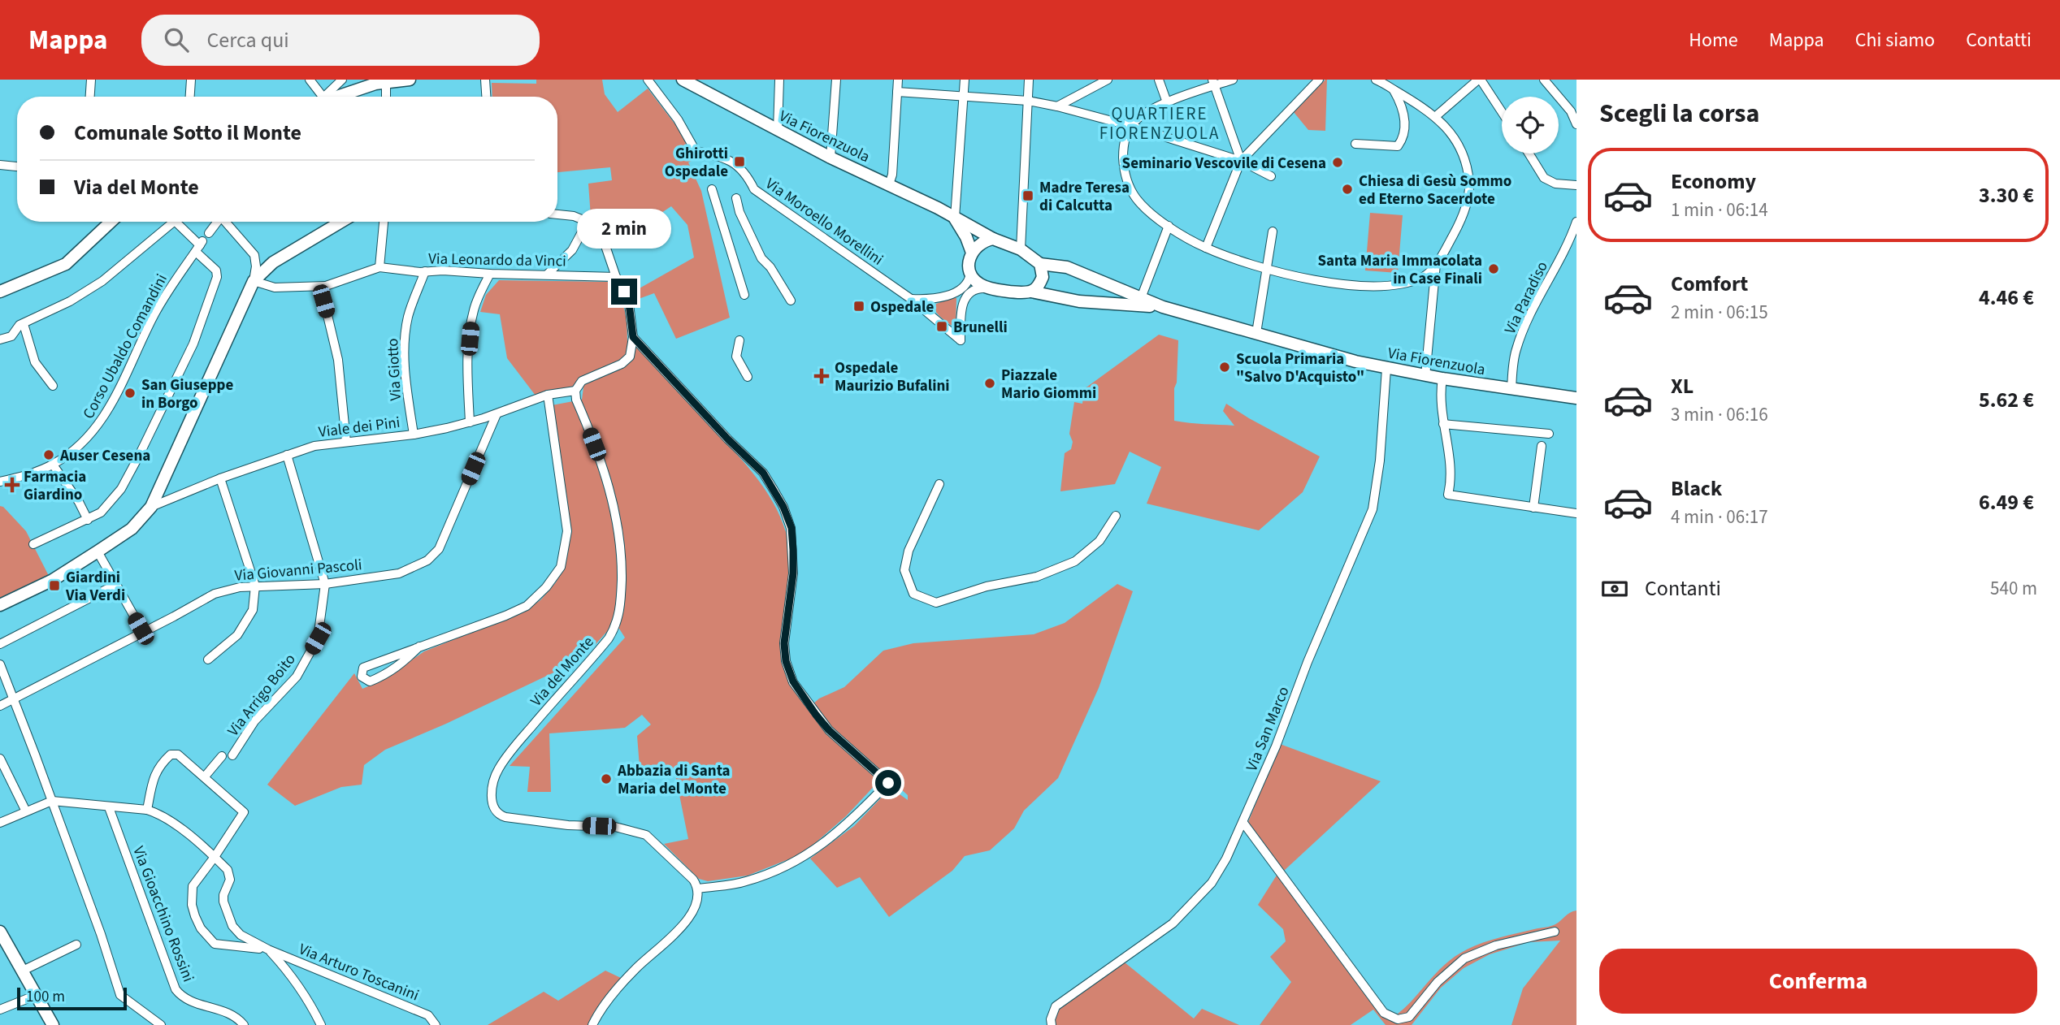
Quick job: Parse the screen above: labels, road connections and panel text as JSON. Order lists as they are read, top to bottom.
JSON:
{
  "streets": {
    "street": [
      "Via Fiorenzuola",
      "Via Moroello Morellini",
      "Via Leonardo da Vinci",
      "Via Paradiso",
      "Corso Ubaldo Comandini",
      "Via Giotto",
      "Viale dei Pini",
      "Via Giovanni Pascoli",
      "Via del Monte",
      "Via Arrigo Boito",
      "Via San Marco",
      "Via Gioacchino Rossini",
      "Via Arturo Toscanini"
    ]
  },
  "crossings": [
    ["Via Fiorenzuola", "Via Paradiso"],
    ["Via Fiorenzuola", "Via San Marco"],
    ["Via Leonardo da Vinci", "Via Giotto"],
    ["Via Giotto", "Viale dei Pini"],
    ["Viale dei Pini", "Via Giovanni Pascoli"],
    ["Viale dei Pini", "Via del Monte"],
    ["Viale dei Pini", "Via Arrigo Boito"],
    ["Via Giovanni Pascoli", "Via Arrigo Boito"]
  ],
  "districts": ["QUARTIERE FIORENZUOLA"],
  "places": {
    "transit": [
      "Ghirotti Ospedale",
      "Madre Teresa di Calcutta",
      "Ospedale",
      "Brunelli",
      "Giardini Via Verdi"
    ],
    "other": [
      "Seminario Vescovile di Cesena",
      "Chiesa di Gesù Sommo ed Eterno Sacerdote",
      "Santa Maria Immacolata in Case Finali",
      "Scuola Primaria \"Salvo D'Acquisto\"",
      "Piazzale Mario Giommi",
      "San Giuseppe in Borgo",
      "Auser Cesena",
      "Abbazia di Santa Maria del Monte"
    ],
    "health": ["Ospedale Maurizio Bufalini", "Farmacia Giardino"]
  },
  "scale_bar": "100 m",
  "page": {
    "header": "Mappa",
    "search": "Cerca qui",
    "nav": [
      "Home",
      "Mappa",
      "Chi siamo",
      "Contatti"
    ],
    "heading": "Scegli la corsa",
    "banner": ["Comunale Sotto il Monte", "Via del Monte"],
    "list": [
      {
        "name": "Economy",
        "note": "1 min · 06:14",
        "value": "3.30 €"
      },
      {
        "name": "Comfort",
        "note": "2 min · 06:15",
        "value": "4.46 €"
      },
      {
        "name": "XL",
        "note": "3 min · 06:16",
        "value": "5.62 €"
      },
      {
        "name": "Black",
        "note": "4 min · 06:17",
        "value": "6.49 €"
      }
    ],
    "bubble": "2 min",
    "pay": ["Contanti", "540 m"],
    "buttons": "Conferma",
    "scale": "100 m"
  }
}
